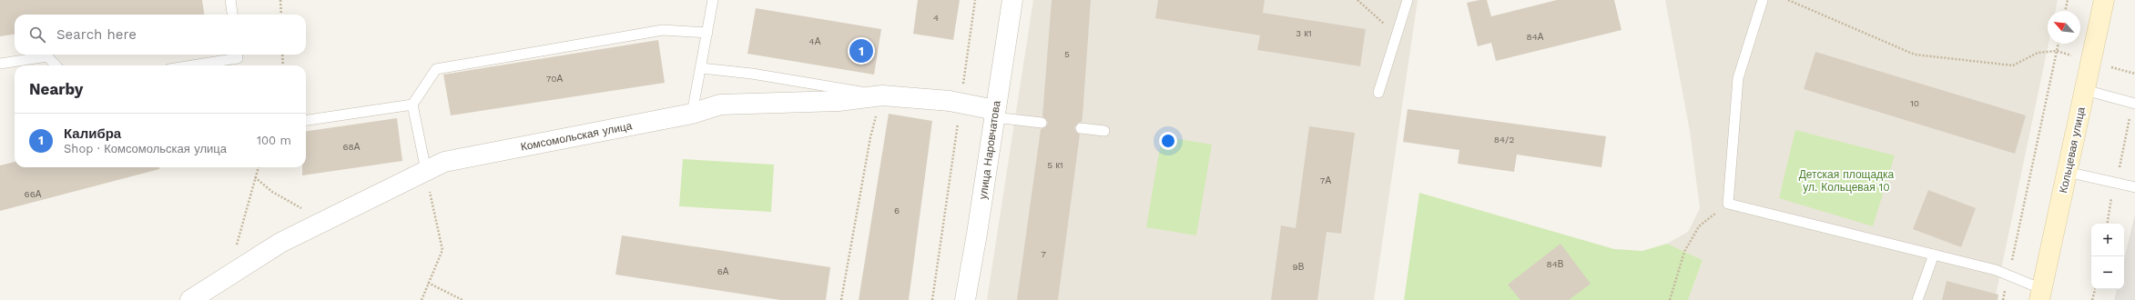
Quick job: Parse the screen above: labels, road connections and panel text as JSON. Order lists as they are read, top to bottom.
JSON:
{
  "streets": {
    "main road": ["Кольцевая улица"],
    "street": ["Комсомольская улица", "улица Наровчатова"]
  },
  "crossings": [
    ["Комсомольская улица", "улица Наровчатова"]
  ],
  "parks": ["Детская площадка ул. Кольцевая 10"],
  "house_numbers": [
    "4",
    "3 к1",
    "84А",
    "4А",
    "5",
    "70А",
    "10",
    "84/2",
    "68А",
    "5 к1",
    "7А",
    "66А",
    "6",
    "7",
    "84В",
    "9В",
    "6А"
  ],
  "north": "top left",
  "page": {
    "search": "Search here",
    "pins": "1",
    "heading": "Nearby",
    "list": [
      {
        "mark": "1",
        "name": "Калибра",
        "note": "Shop · Комсомольская улица",
        "value": "100 m"
      }
    ],
    "map_buttons": ["+", "−"]
  }
}
